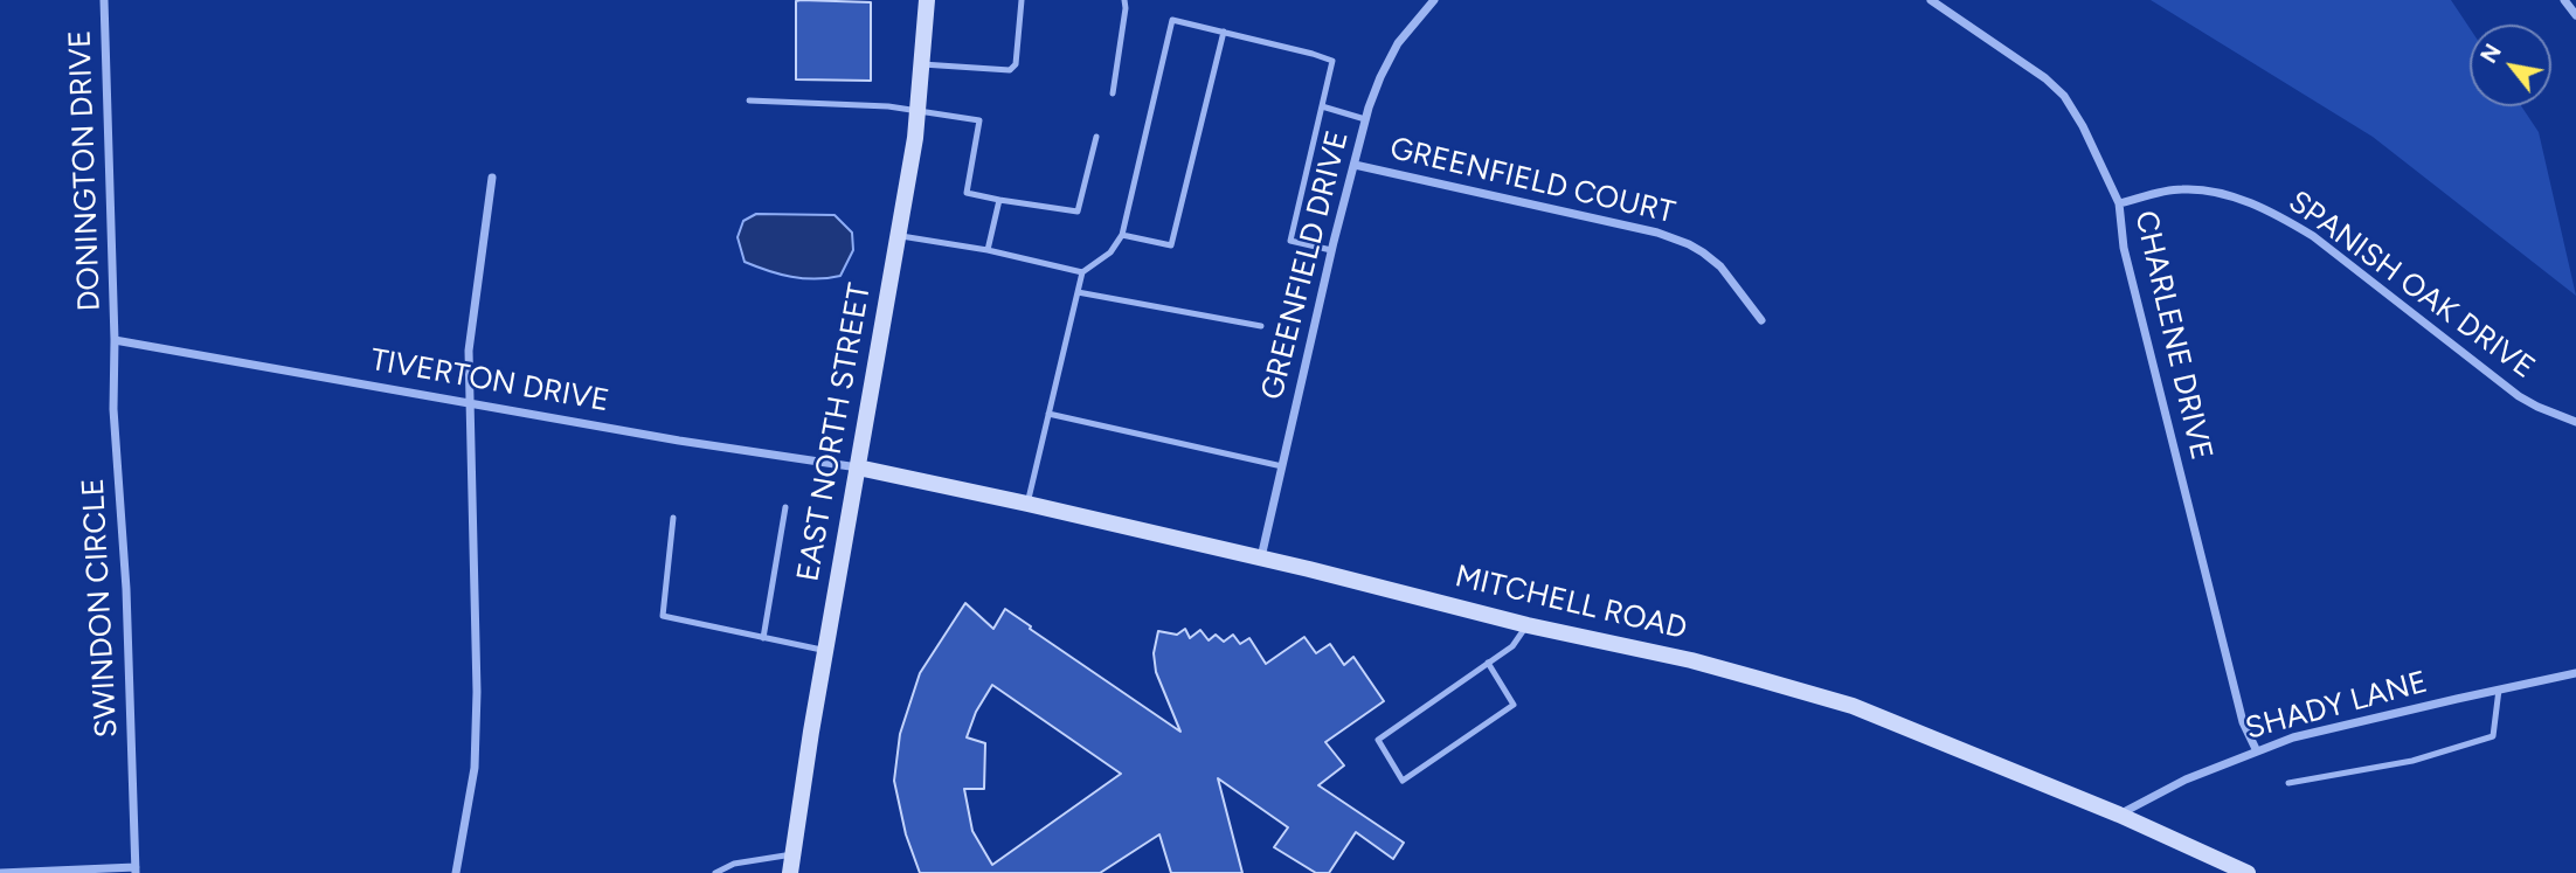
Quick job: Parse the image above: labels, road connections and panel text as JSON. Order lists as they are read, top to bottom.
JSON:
{
  "streets": {
    "street": [
      "DONINGTON DRIVE",
      "GREENFIELD COURT",
      "GREENFIELD DRIVE",
      "SPANISH OAK DRIVE",
      "CHARLENE DRIVE",
      "TIVERTON DRIVE",
      "EAST NORTH STREET",
      "MITCHELL ROAD",
      "SWINDON CIRCLE",
      "SHADY LANE"
    ]
  },
  "crossings": [
    ["DONINGTON DRIVE", "TIVERTON DRIVE"],
    ["DONINGTON DRIVE", "SWINDON CIRCLE"],
    ["GREENFIELD COURT", "GREENFIELD DRIVE"],
    ["GREENFIELD DRIVE", "MITCHELL ROAD"],
    ["SPANISH OAK DRIVE", "CHARLENE DRIVE"],
    ["CHARLENE DRIVE", "SHADY LANE"],
    ["TIVERTON DRIVE", "EAST NORTH STREET"],
    ["TIVERTON DRIVE", "MITCHELL ROAD"],
    ["TIVERTON DRIVE", "SWINDON CIRCLE"],
    ["EAST NORTH STREET", "MITCHELL ROAD"],
    ["MITCHELL ROAD", "SHADY LANE"]
  ],
  "north": "top left"
}
